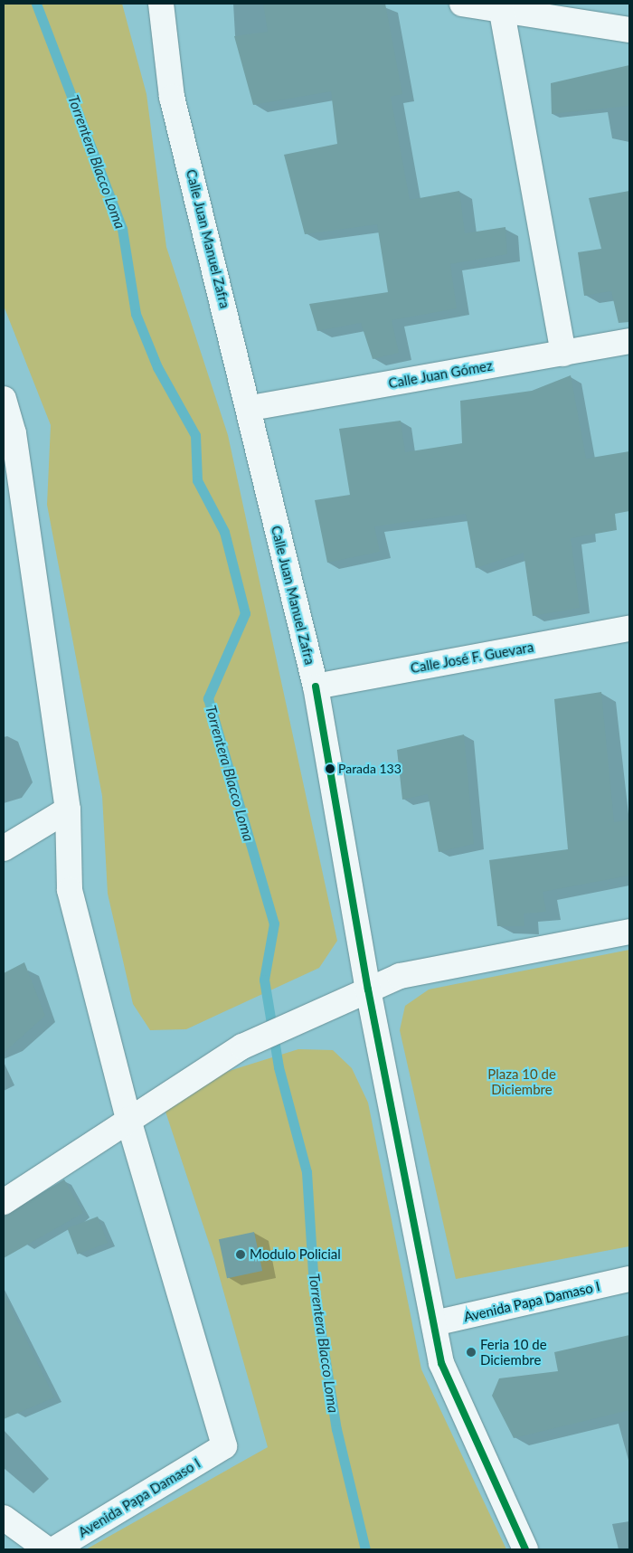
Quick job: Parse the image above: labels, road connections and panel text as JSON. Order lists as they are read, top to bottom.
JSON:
{
  "streets": {
    "street": [
      "Calle Juan Manuel Zafra",
      "Calle Juan Gómez",
      "Calle José F. Guevara",
      "Avenida Papa Damaso I"
    ]
  },
  "crossings": [
    ["Calle Juan Manuel Zafra", "Calle Juan Gómez"],
    ["Calle Juan Manuel Zafra", "Calle José F. Guevara"],
    ["Calle Juan Manuel Zafra", "Avenida Papa Damaso I"]
  ],
  "water": ["Torrentera Blacco Loma"],
  "parks": ["Plaza 10 de Diciembre"],
  "places": ["Parada 133", "Modulo Policial", "Feria 10 de Diciembre"],
  "lines": ["transit line 133"]
}
